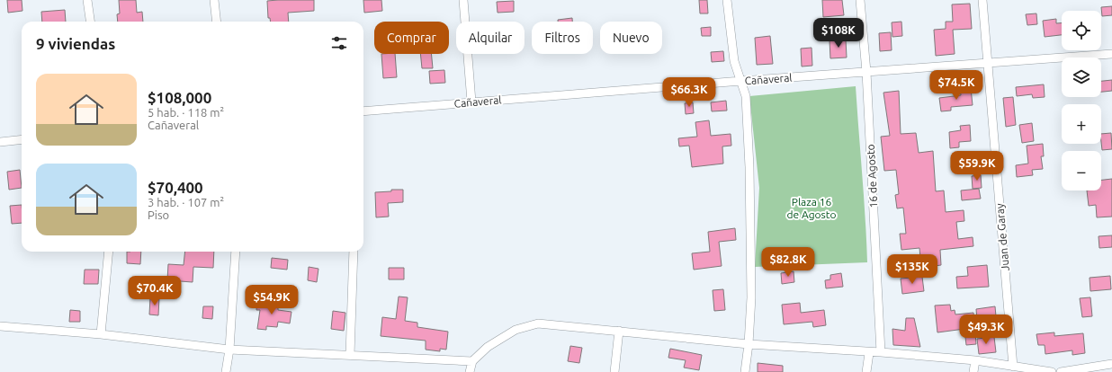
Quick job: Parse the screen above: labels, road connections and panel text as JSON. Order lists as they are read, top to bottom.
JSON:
{
  "streets": {
    "street": ["Cañaveral", "16 de Agosto", "Juan de Garay"]
  },
  "crossings": [
    ["Cañaveral", "16 de Agosto"],
    ["Cañaveral", "Juan de Garay"]
  ],
  "parks": ["Plaza 16 de Agosto"],
  "page": {
    "map_buttons": ["+", "−"],
    "price": [
      "$108K",
      "$74.5K",
      "$66.3K",
      "$59.9K",
      "$82.8K",
      "$135K",
      "$70.4K",
      "$54.9K",
      "$49.3K"
    ],
    "chip": [
      "Comprar",
      "Alquilar",
      "Filtros",
      "Nuevo"
    ],
    "heading": "9 viviendas",
    "list": [
      {
        "name": "$108,000",
        "note": "5 hab. · 118 m² · Cañaveral"
      },
      {
        "name": "$70,400",
        "note": "3 hab. · 107 m² · Piso"
      }
    ]
  }
}
